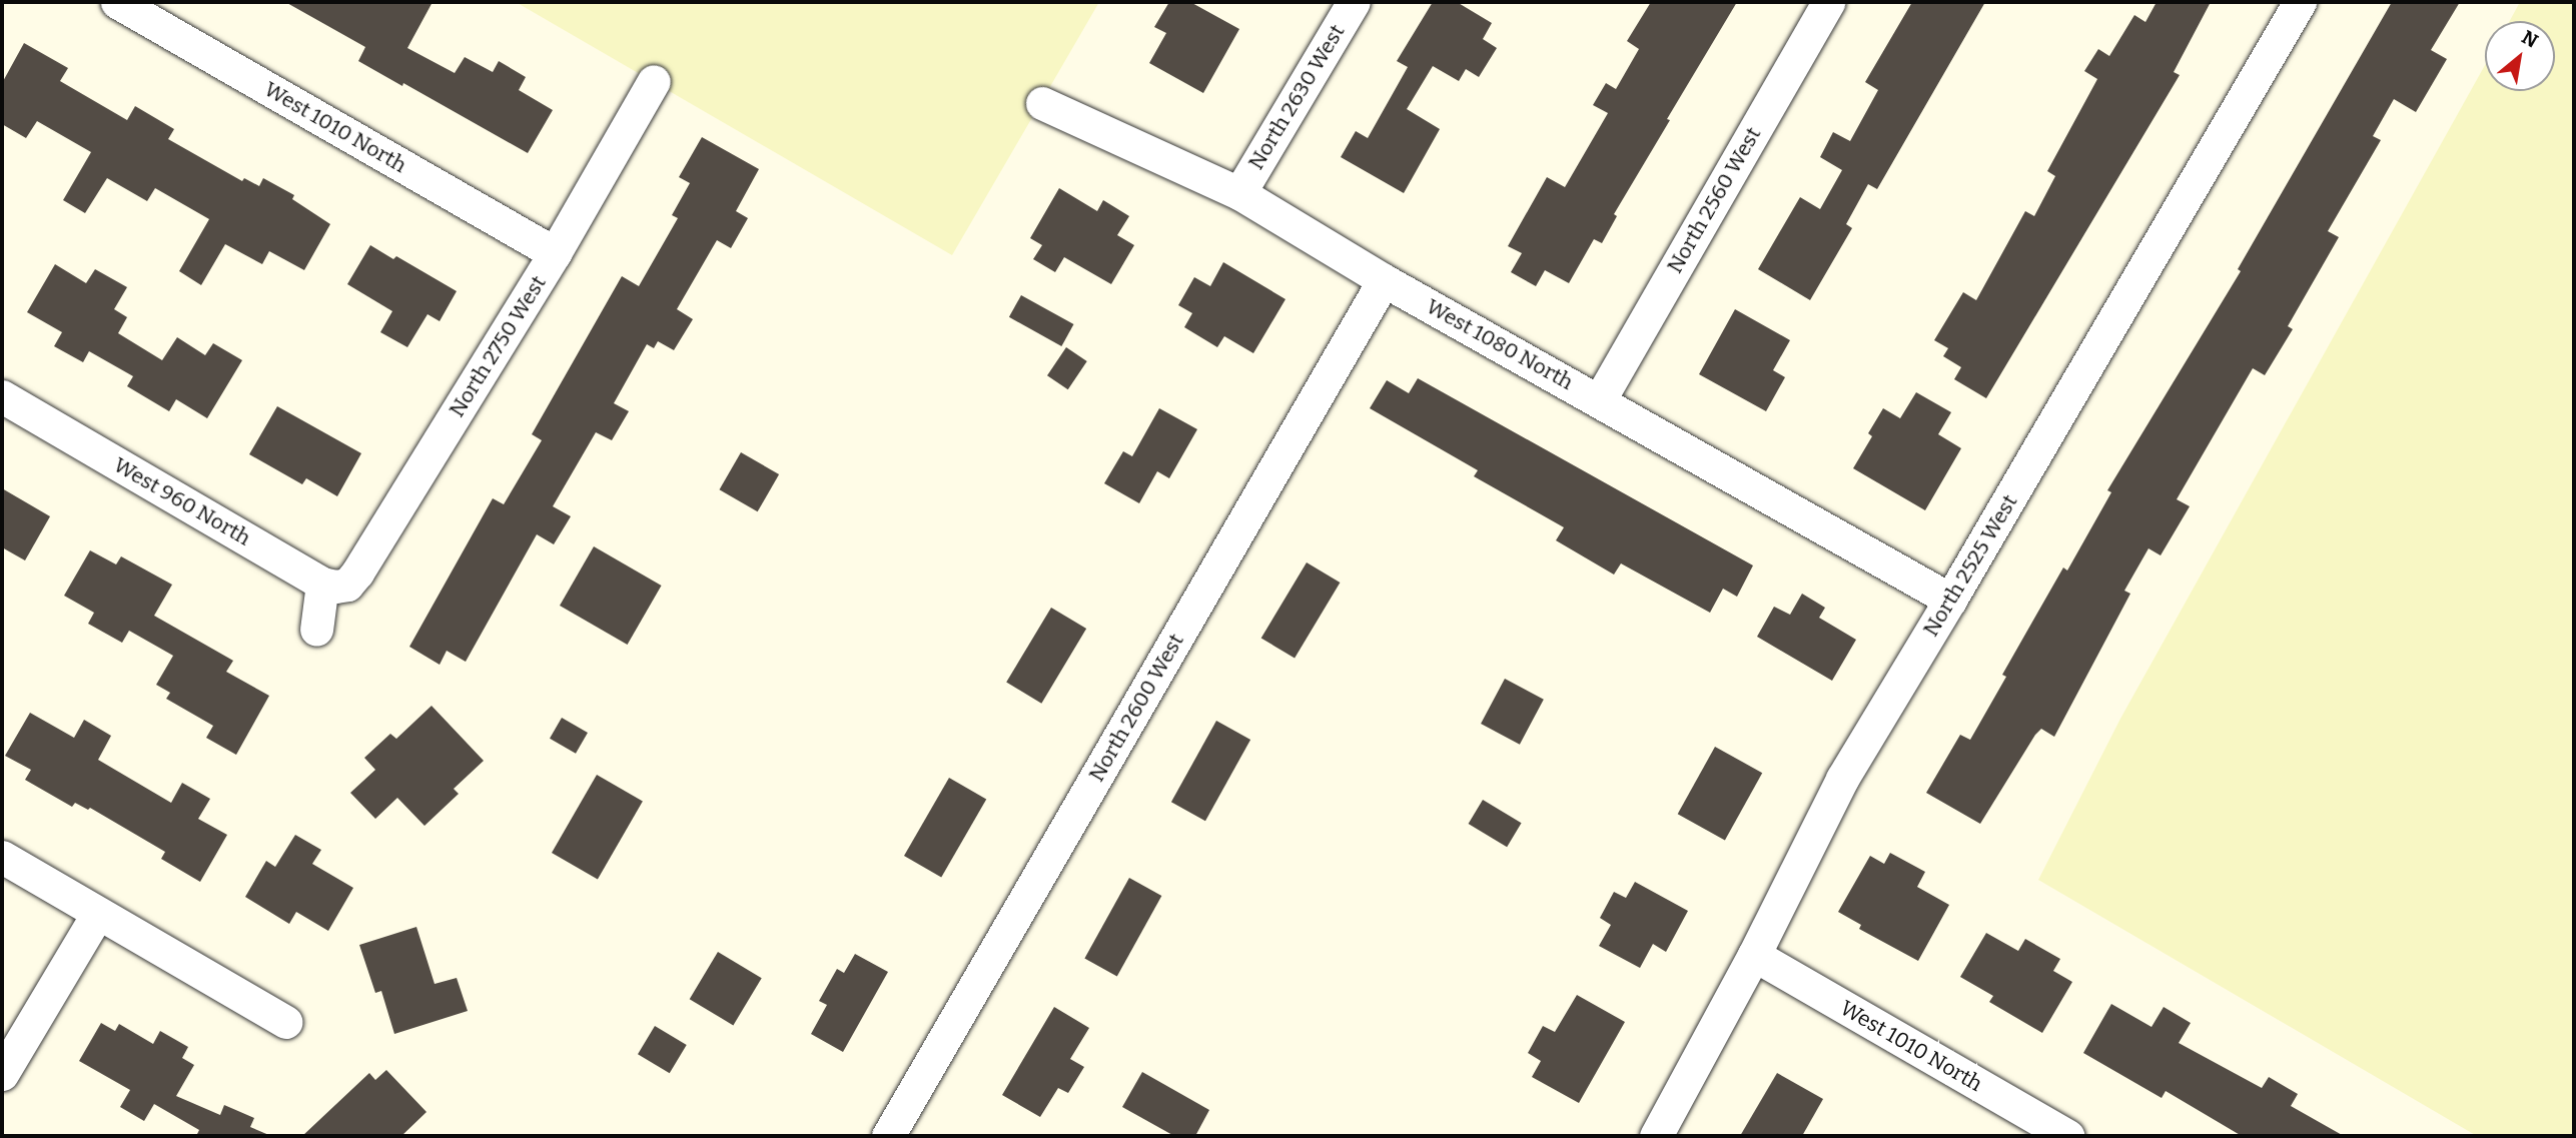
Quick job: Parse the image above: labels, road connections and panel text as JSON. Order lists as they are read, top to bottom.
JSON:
{
  "streets": {
    "street": [
      "North 2630 West",
      "West 1010 North",
      "North 2560 West",
      "West 1080 North",
      "North 2750 West",
      "West 960 North",
      "North 2525 West",
      "North 2600 West"
    ]
  },
  "crossings": [
    ["North 2630 West", "West 1080 North"],
    ["West 1010 North", "North 2750 West"],
    ["West 1010 North", "North 2525 West"],
    ["North 2560 West", "West 1080 North"],
    ["West 1080 North", "North 2525 West"],
    ["West 1080 North", "North 2600 West"],
    ["North 2750 West", "West 960 North"]
  ],
  "north": "top right"
}
